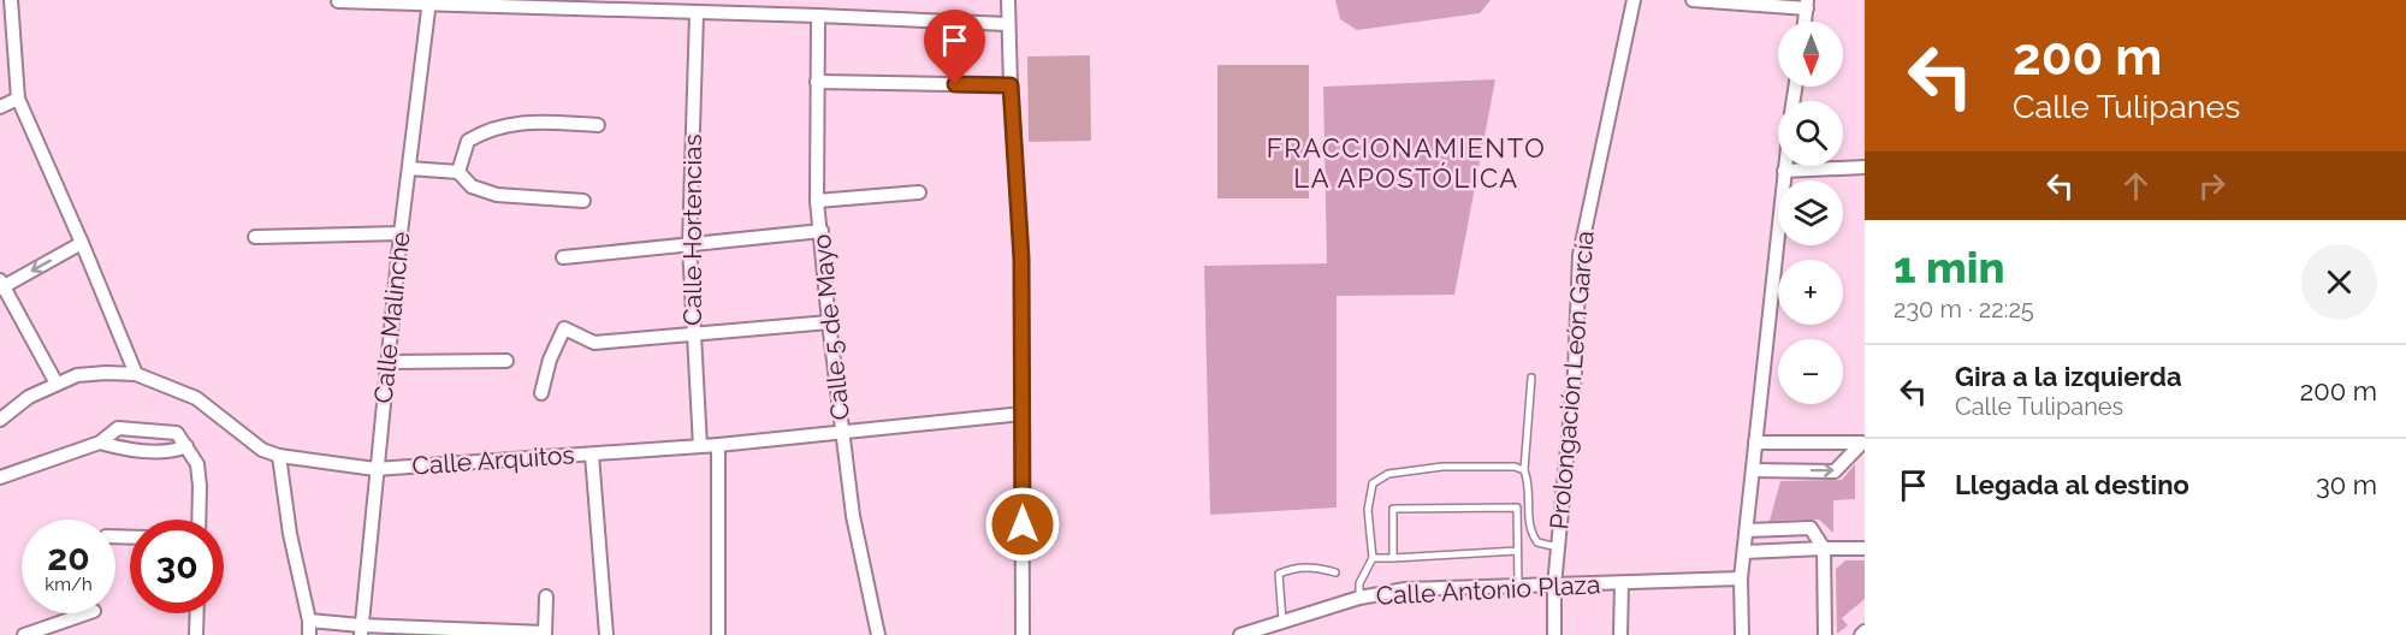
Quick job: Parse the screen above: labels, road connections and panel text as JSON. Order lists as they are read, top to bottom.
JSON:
{
  "streets": {
    "street": [
      "Calle Hortencias",
      "Calle Malinche",
      "Calle 5 de Mayo",
      "Prolongación León García",
      "Calle Arquitos",
      "Calle Antonio Plaza"
    ]
  },
  "crossings": [
    ["Calle Hortencias", "Calle Arquitos"],
    ["Calle Malinche", "Calle Arquitos"],
    ["Calle 5 de Mayo", "Calle Arquitos"],
    ["Prolongación León García", "Calle Antonio Plaza"]
  ],
  "districts": ["FRACCIONAMIENTO LA APOSTÓLICA"],
  "north": "bottom",
  "page": {
    "turn": ["200 m", "Calle Tulipanes"],
    "map_buttons": ["+", "−"],
    "heading": ["1 min", "230 m · 22:25"],
    "list": [
      {
        "name": "Gira a la izquierda",
        "note": "Calle Tulipanes",
        "value": "200 m"
      },
      {
        "name": "Llegada al destino",
        "value": "30 m"
      }
    ],
    "speed": "20 km/h",
    "limit": "30"
  }
}
